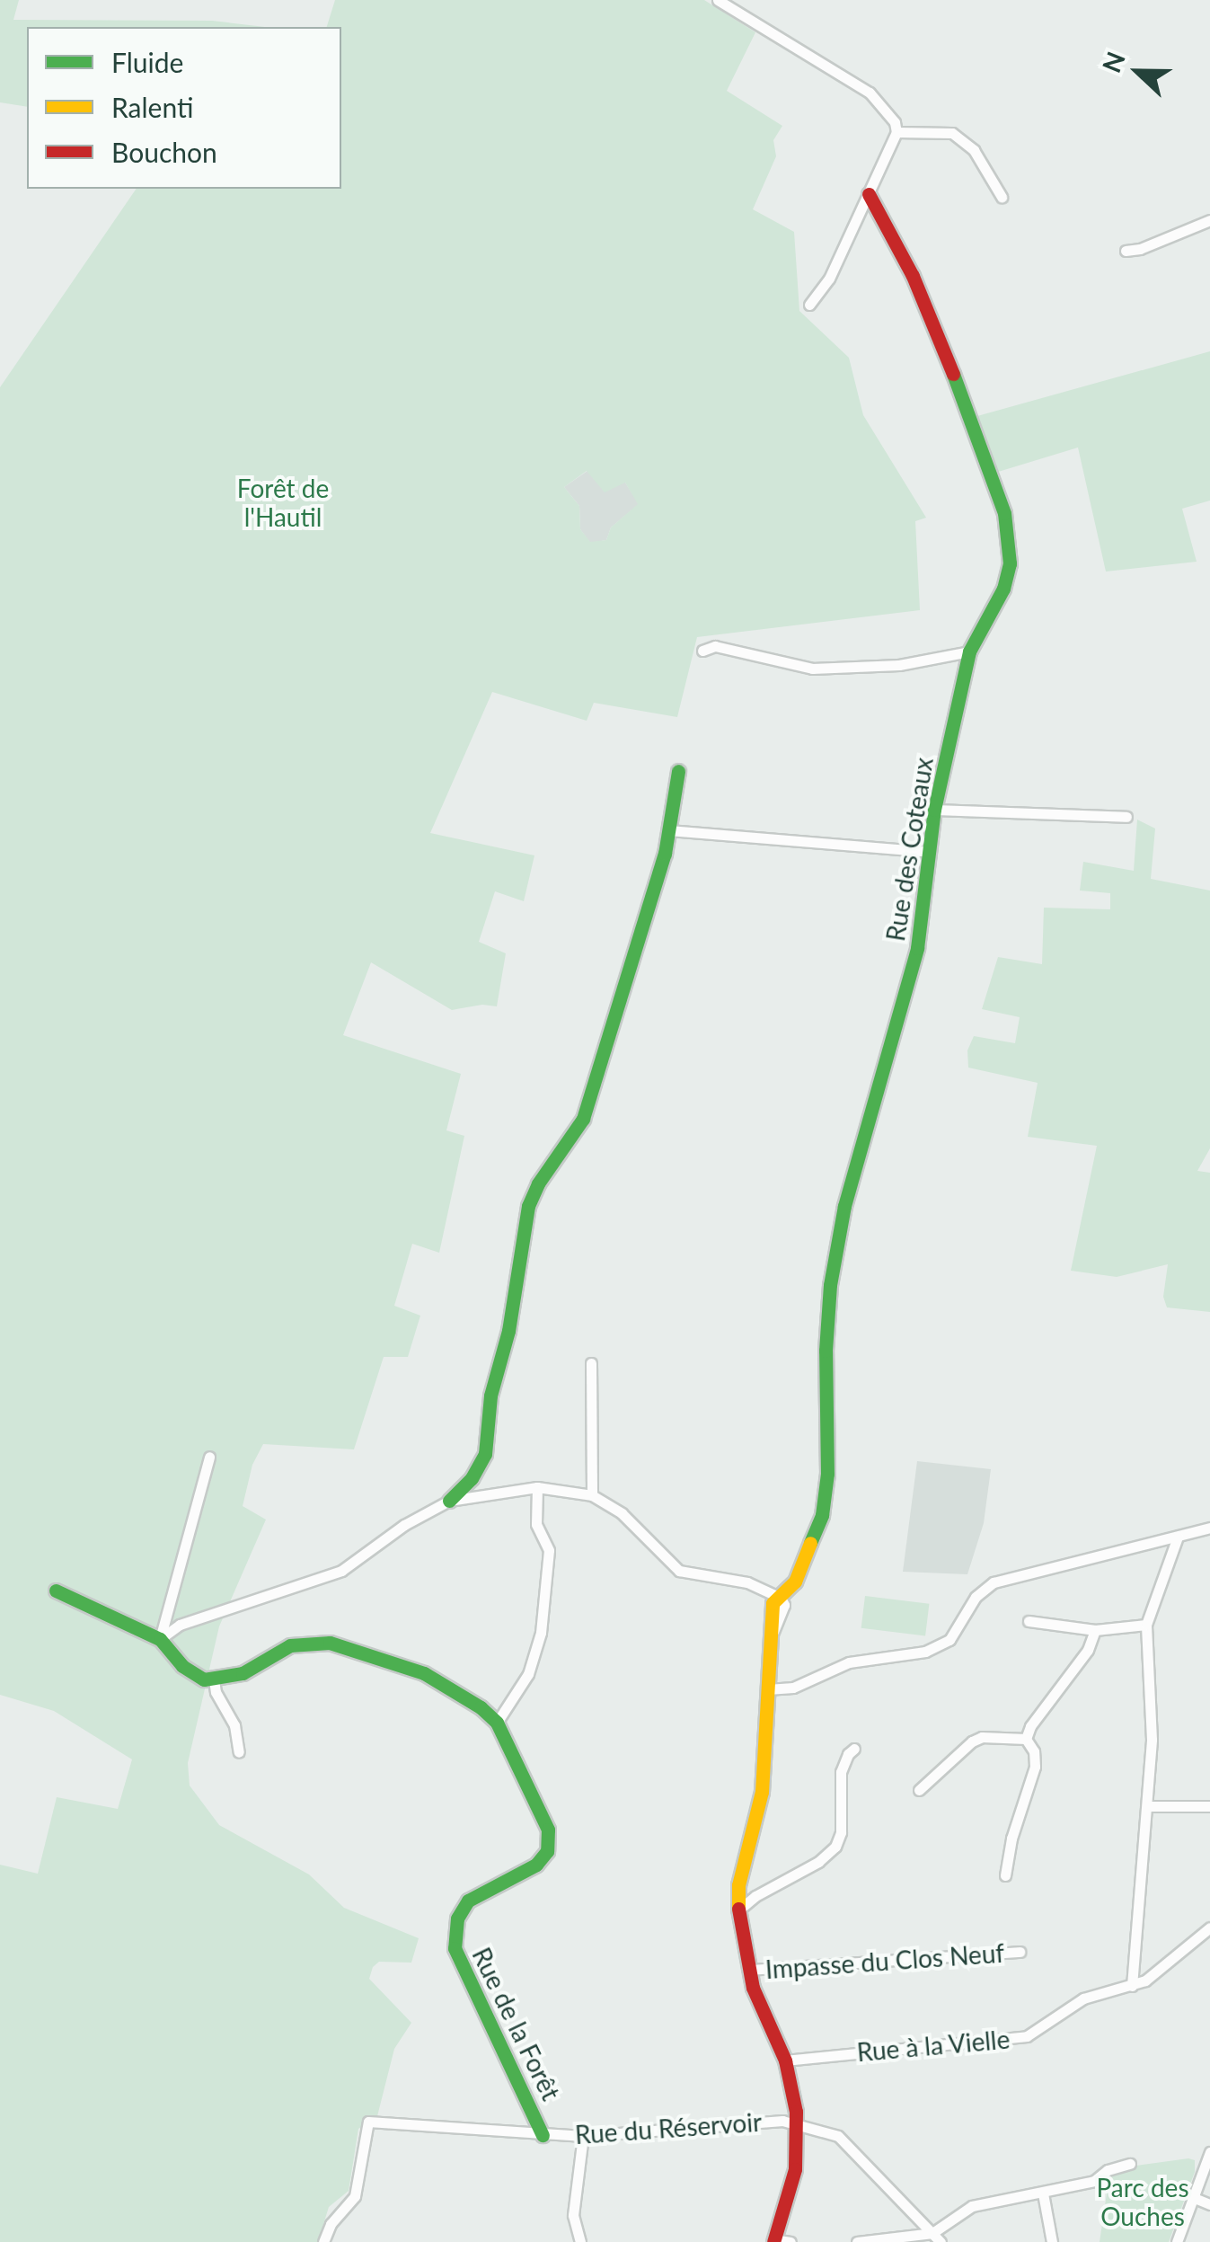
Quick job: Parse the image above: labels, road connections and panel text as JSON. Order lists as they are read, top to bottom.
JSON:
{
  "streets": {
    "street": [
      "Rue des Coteaux",
      "Impasse du Clos Neuf",
      "Rue de la Forêt",
      "Rue à la Vielle",
      "Rue du Réservoir"
    ]
  },
  "crossings": [
    ["Rue des Coteaux", "Impasse du Clos Neuf"],
    ["Rue des Coteaux", "Rue à la Vielle"],
    ["Rue des Coteaux", "Rue du Réservoir"],
    ["Rue de la Forêt", "Rue du Réservoir"]
  ],
  "parks": ["Forêt de l'Hautil", "Parc des Ouches"],
  "legend": ["Fluide", "Ralenti", "Bouchon"],
  "north": "left"
}
